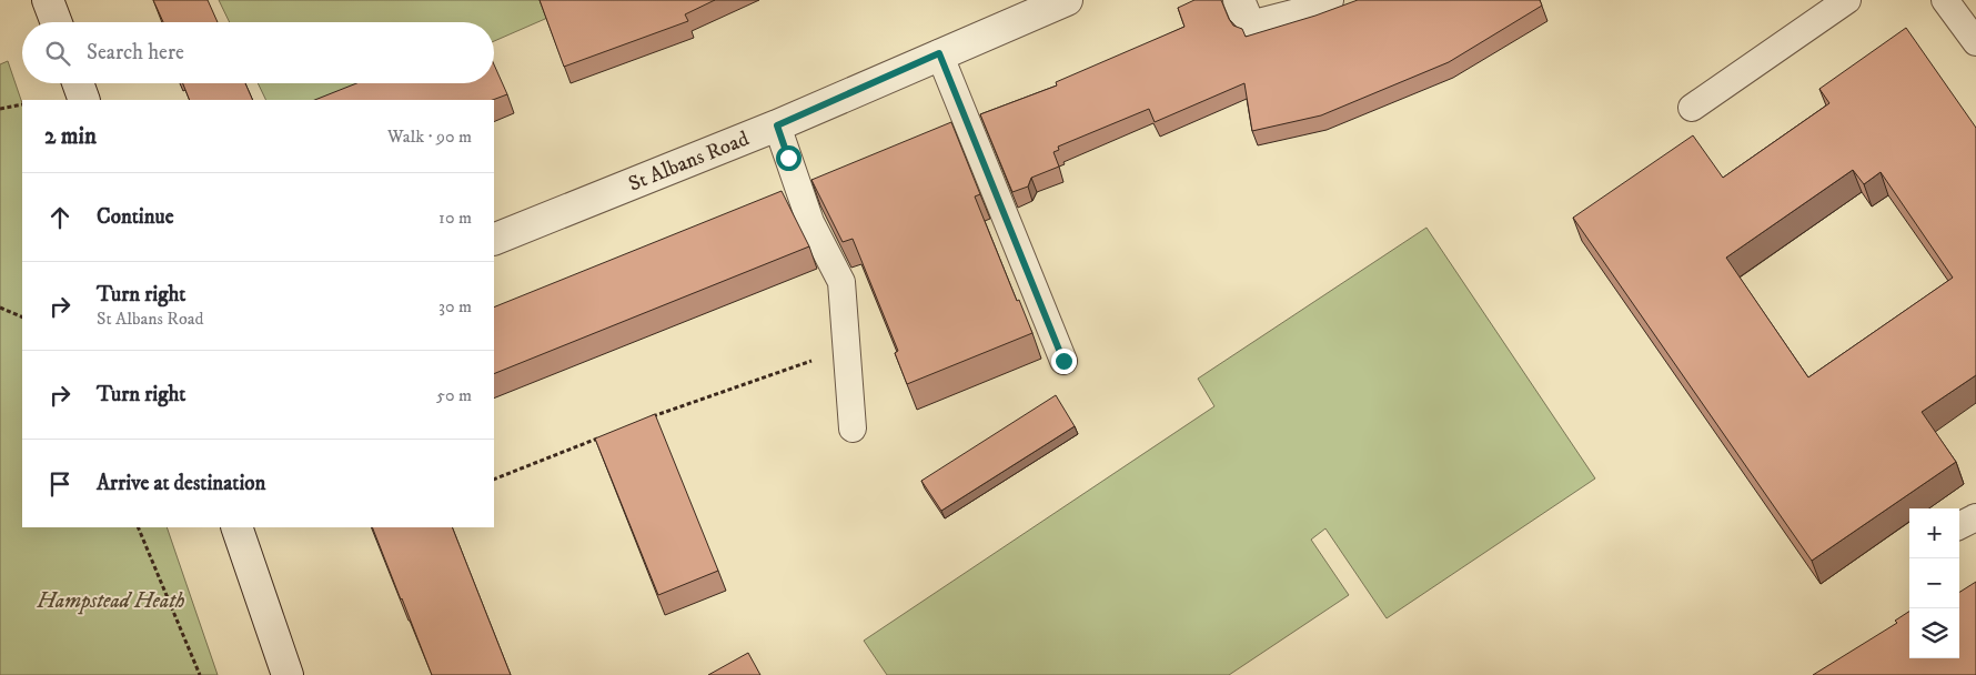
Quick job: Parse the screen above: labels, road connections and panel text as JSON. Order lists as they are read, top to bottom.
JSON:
{
  "streets": {
    "street": ["St Albans Road"]
  },
  "parks": ["Hampstead Heath"],
  "page": {
    "search": "Search here",
    "heading": ["2 min", "Walk · 90 m"],
    "list": [
      ["Continue", "10 m"],
      ["Turn right", "St Albans Road", "30 m"],
      ["Turn right", "50 m"],
      "Arrive at destination"
    ],
    "map_buttons": ["+", "−"]
  }
}
